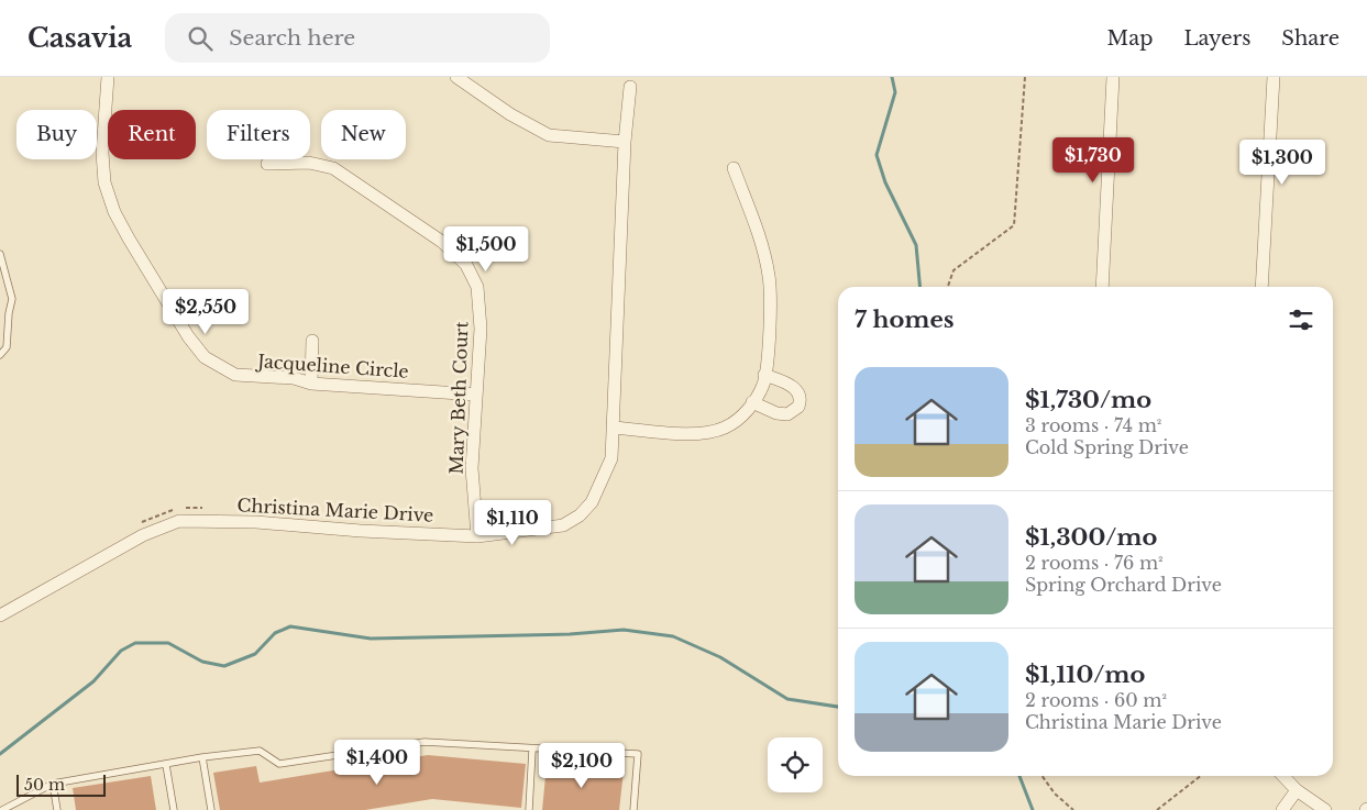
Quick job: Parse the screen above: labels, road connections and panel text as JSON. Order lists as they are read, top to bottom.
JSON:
{
  "streets": {
    "street": ["Jacqueline Circle", "Mary Beth Court", "Christina Marie Drive"]
  },
  "crossings": [
    ["Jacqueline Circle", "Mary Beth Court"],
    ["Mary Beth Court", "Christina Marie Drive"]
  ],
  "scale_bar": "50 m",
  "page": {
    "header": "Casavia",
    "search": "Search here",
    "nav": ["Map", "Layers", "Share"],
    "chip": [
      "Buy",
      "Rent",
      "Filters",
      "New"
    ],
    "price": [
      "$1,730",
      "$1,300",
      "$1,500",
      "$2,550",
      "$1,110",
      "$1,400",
      "$2,100"
    ],
    "heading": "7 homes",
    "list": [
      {
        "name": "$1,730/mo",
        "note": "3 rooms · 74 m² · Cold Spring Drive"
      },
      {
        "name": "$1,300/mo",
        "note": "2 rooms · 76 m² · Spring Orchard Drive"
      },
      {
        "name": "$1,110/mo",
        "note": "2 rooms · 60 m² · Christina Marie Drive"
      }
    ],
    "scale": "50 m"
  }
}
